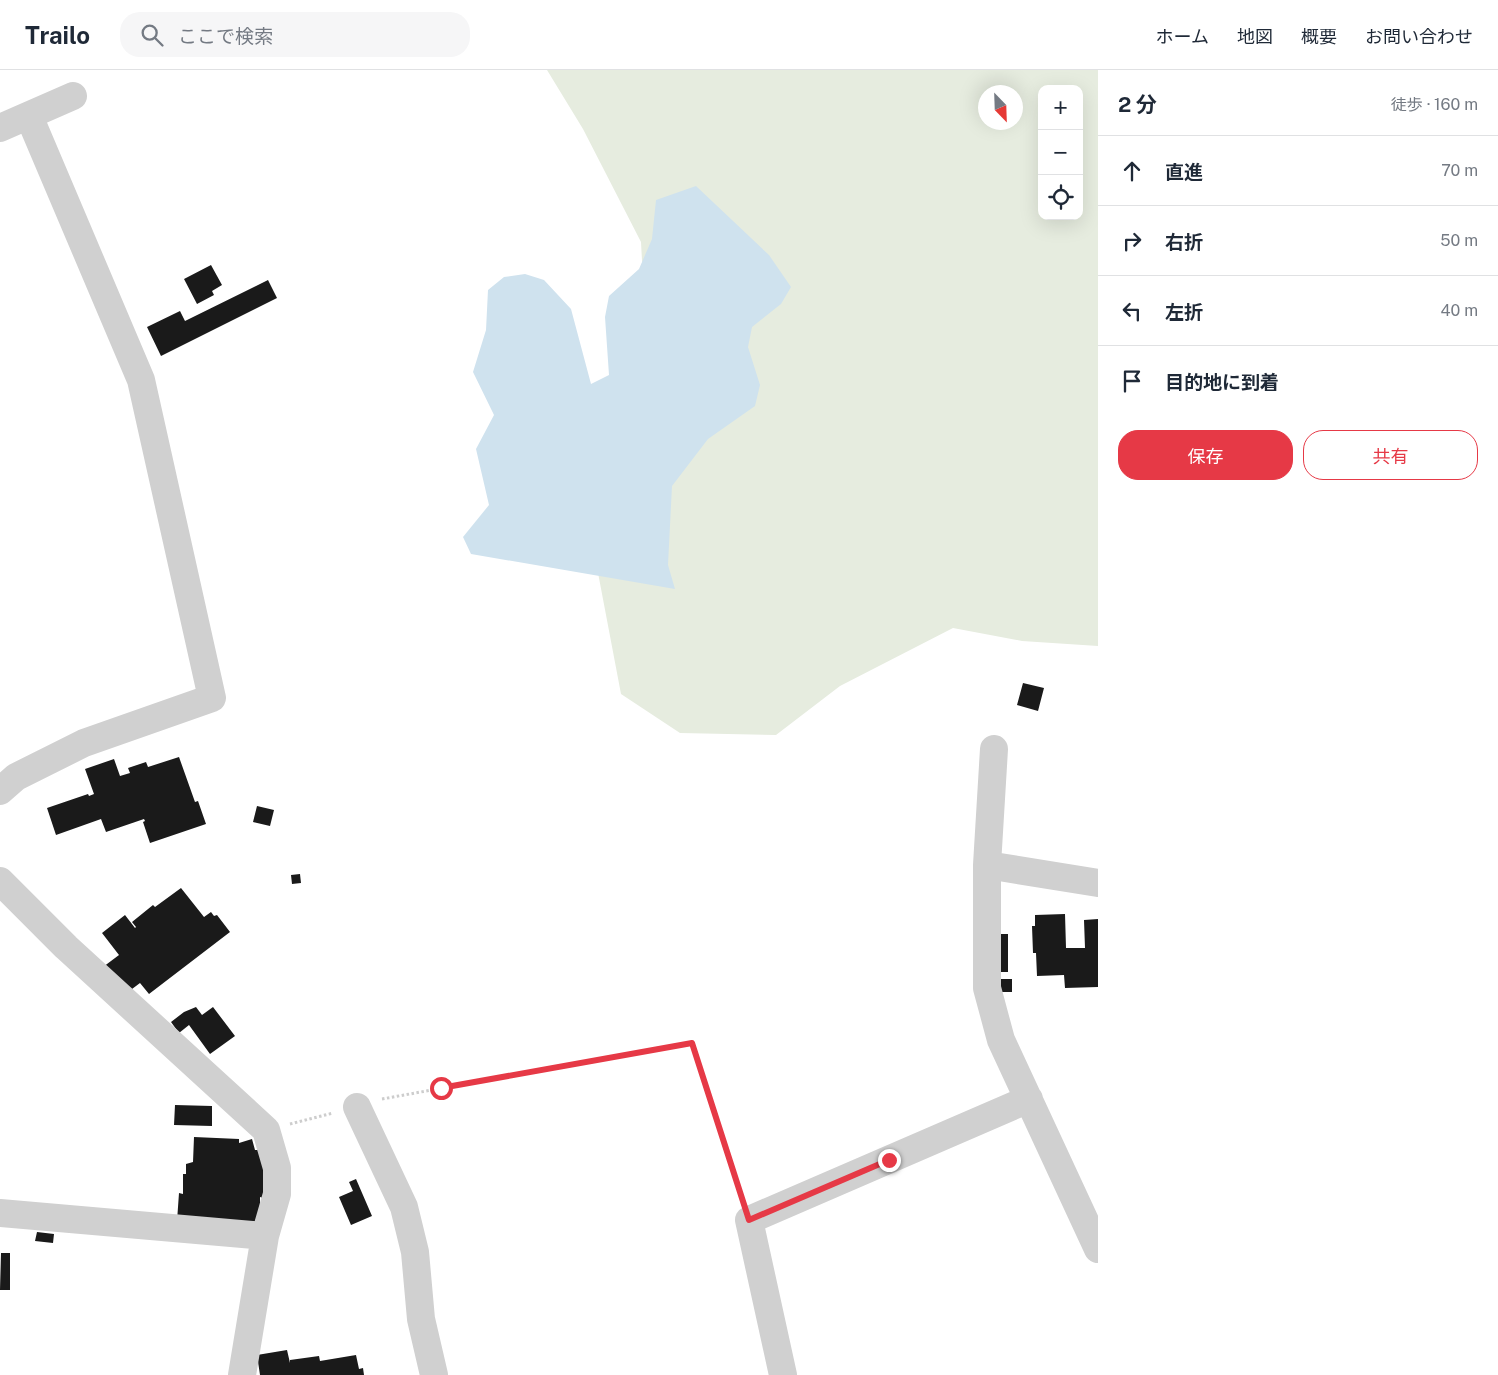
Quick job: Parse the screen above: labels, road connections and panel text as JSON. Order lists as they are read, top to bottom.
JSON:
{
  "north": "bottom right",
  "page": {
    "header": "Trailo",
    "search": "ここで検索",
    "nav": [
      "ホーム",
      "地図",
      "概要",
      "お問い合わせ"
    ],
    "heading": ["2 分", "徒歩 · 160 m"],
    "map_buttons": ["+", "−"],
    "list": [
      ["直進", "70 m"],
      ["右折", "50 m"],
      ["左折", "40 m"],
      "目的地に到着"
    ],
    "buttons": ["保存", "共有"]
  }
}
